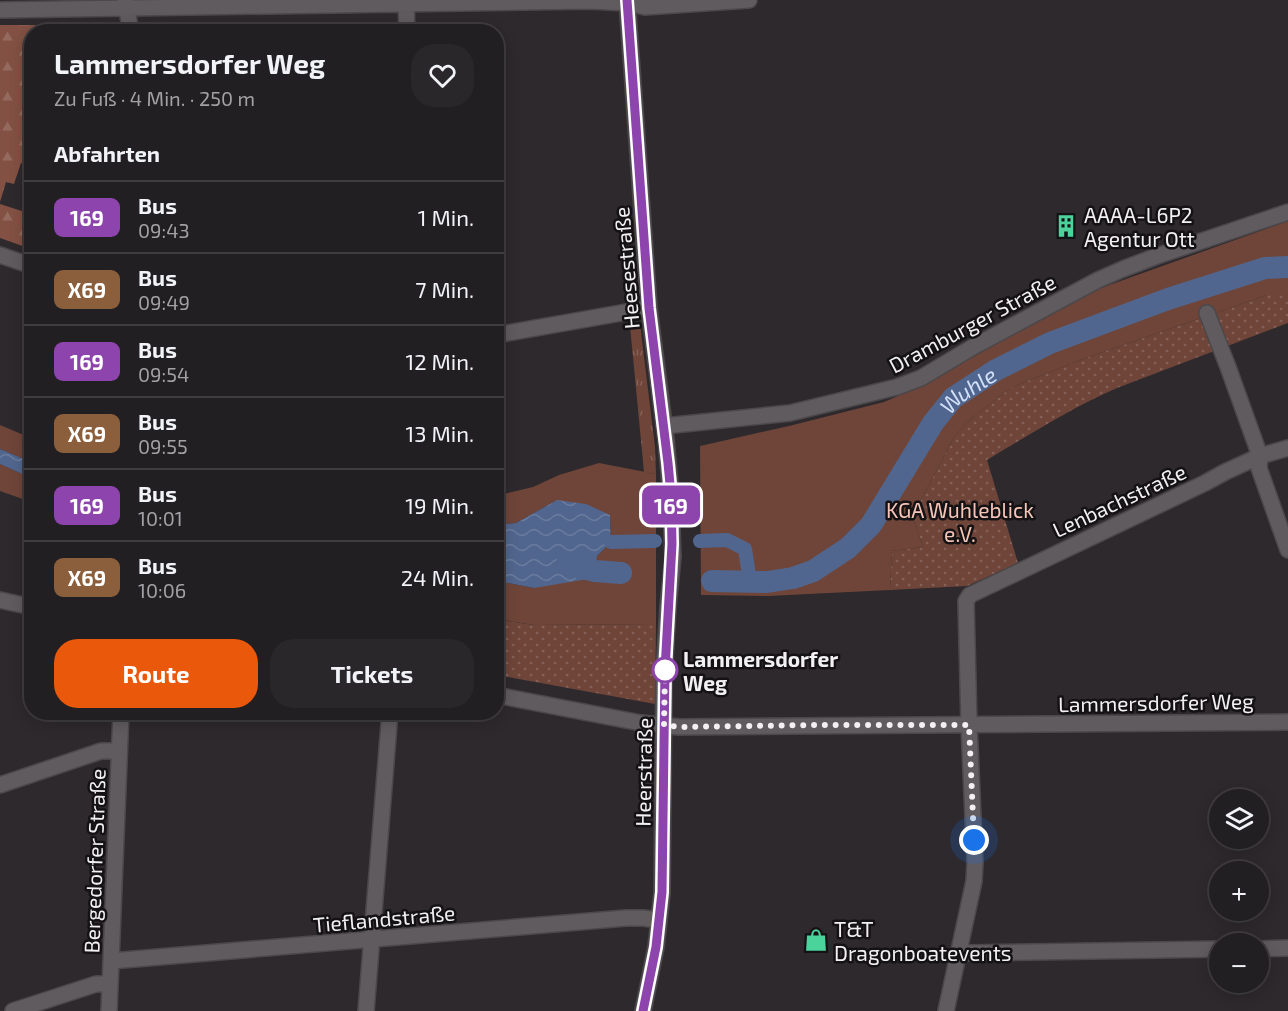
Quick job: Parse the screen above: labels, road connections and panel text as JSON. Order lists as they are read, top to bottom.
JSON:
{
  "streets": {
    "street": [
      "Heesestraße",
      "Dramburger Straße",
      "Lenbachstraße",
      "Lammersdorfer Weg",
      "Heerstraße",
      "Bergedorfer Straße",
      "Tieflandstraße"
    ]
  },
  "crossings": [
    ["Heesestraße", "Dramburger Straße"],
    ["Heesestraße", "Heerstraße"],
    ["Lenbachstraße", "Lammersdorfer Weg"],
    ["Lammersdorfer Weg", "Heerstraße"],
    ["Heerstraße", "Tieflandstraße"],
    ["Bergedorfer Straße", "Tieflandstraße"]
  ],
  "water": ["Wuhle"],
  "parks": ["KGA Wuhleblick e.V."],
  "places": {
    "building": ["AAAA-L6P2 Agentur Ott"],
    "other": ["Lammersdorfer Weg"],
    "shop": ["T&T Dragonboatevents"]
  },
  "lines": ["bus line 169"],
  "page": {
    "on_map": "169",
    "heading": [
      ["Lammersdorfer Weg", "Zu Fuß · 4 Min. · 250 m"],
      "Abfahrten"
    ],
    "list": [
      {
        "mark": "169",
        "name": "Bus",
        "note": "09:43",
        "value": "1 Min."
      },
      {
        "mark": "X69",
        "name": "Bus",
        "note": "09:49",
        "value": "7 Min."
      },
      {
        "mark": "169",
        "name": "Bus",
        "note": "09:54",
        "value": "12 Min."
      },
      {
        "mark": "X69",
        "name": "Bus",
        "note": "09:55",
        "value": "13 Min."
      },
      {
        "mark": "169",
        "name": "Bus",
        "note": "10:01",
        "value": "19 Min."
      },
      {
        "mark": "X69",
        "name": "Bus",
        "note": "10:06",
        "value": "24 Min."
      }
    ],
    "buttons": ["Route", "Tickets"],
    "map_buttons": ["+", "−"]
  }
}
